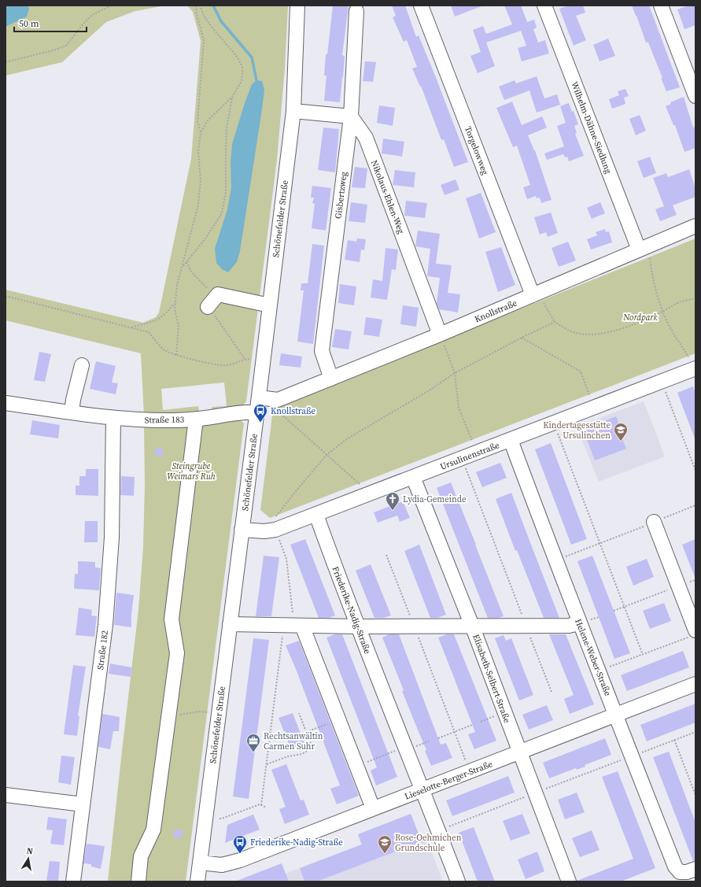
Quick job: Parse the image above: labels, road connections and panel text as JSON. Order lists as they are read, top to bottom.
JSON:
{
  "streets": {
    "street": [
      "Wilhelm-Dähne-Siedlung",
      "Torgelowweg",
      "Gisbertzweg",
      "Nikolaus-Ehlen-Weg",
      "Schönefelder Straße",
      "Knollstraße",
      "Straße 183",
      "Ursulinenstraße",
      "Friederike-Nadig-Straße",
      "Straße 182",
      "Helene-Weber-Straße",
      "Elisabeth-Selbert-Straße",
      "Lieselotte-Berger-Straße"
    ]
  },
  "crossings": [
    ["Wilhelm-Dähne-Siedlung", "Knollstraße"],
    ["Torgelowweg", "Knollstraße"],
    ["Gisbertzweg", "Nikolaus-Ehlen-Weg"],
    ["Gisbertzweg", "Knollstraße"],
    ["Nikolaus-Ehlen-Weg", "Knollstraße"],
    ["Schönefelder Straße", "Knollstraße"],
    ["Schönefelder Straße", "Straße 183"],
    ["Schönefelder Straße", "Ursulinenstraße"],
    ["Schönefelder Straße", "Lieselotte-Berger-Straße"],
    ["Straße 183", "Straße 182"],
    ["Ursulinenstraße", "Friederike-Nadig-Straße"],
    ["Ursulinenstraße", "Helene-Weber-Straße"],
    ["Ursulinenstraße", "Elisabeth-Selbert-Straße"],
    ["Friederike-Nadig-Straße", "Lieselotte-Berger-Straße"],
    ["Helene-Weber-Straße", "Lieselotte-Berger-Straße"],
    ["Elisabeth-Selbert-Straße", "Lieselotte-Berger-Straße"]
  ],
  "parks": ["Nordpark", "Steingrube Weimars Ruh"],
  "places": {
    "bus stop": ["Knollstraße", "Friederike-Nadig-Straße"],
    "school or university": ["Kindertagesstätte Ursulinchen", "Rose-Oehmichen Grundschule"],
    "church": ["Lydia-Gemeinde"],
    "office": ["Rechtsanwältin Carmen Suhr"]
  },
  "scale_bar": "50 m",
  "north": "top"
}
